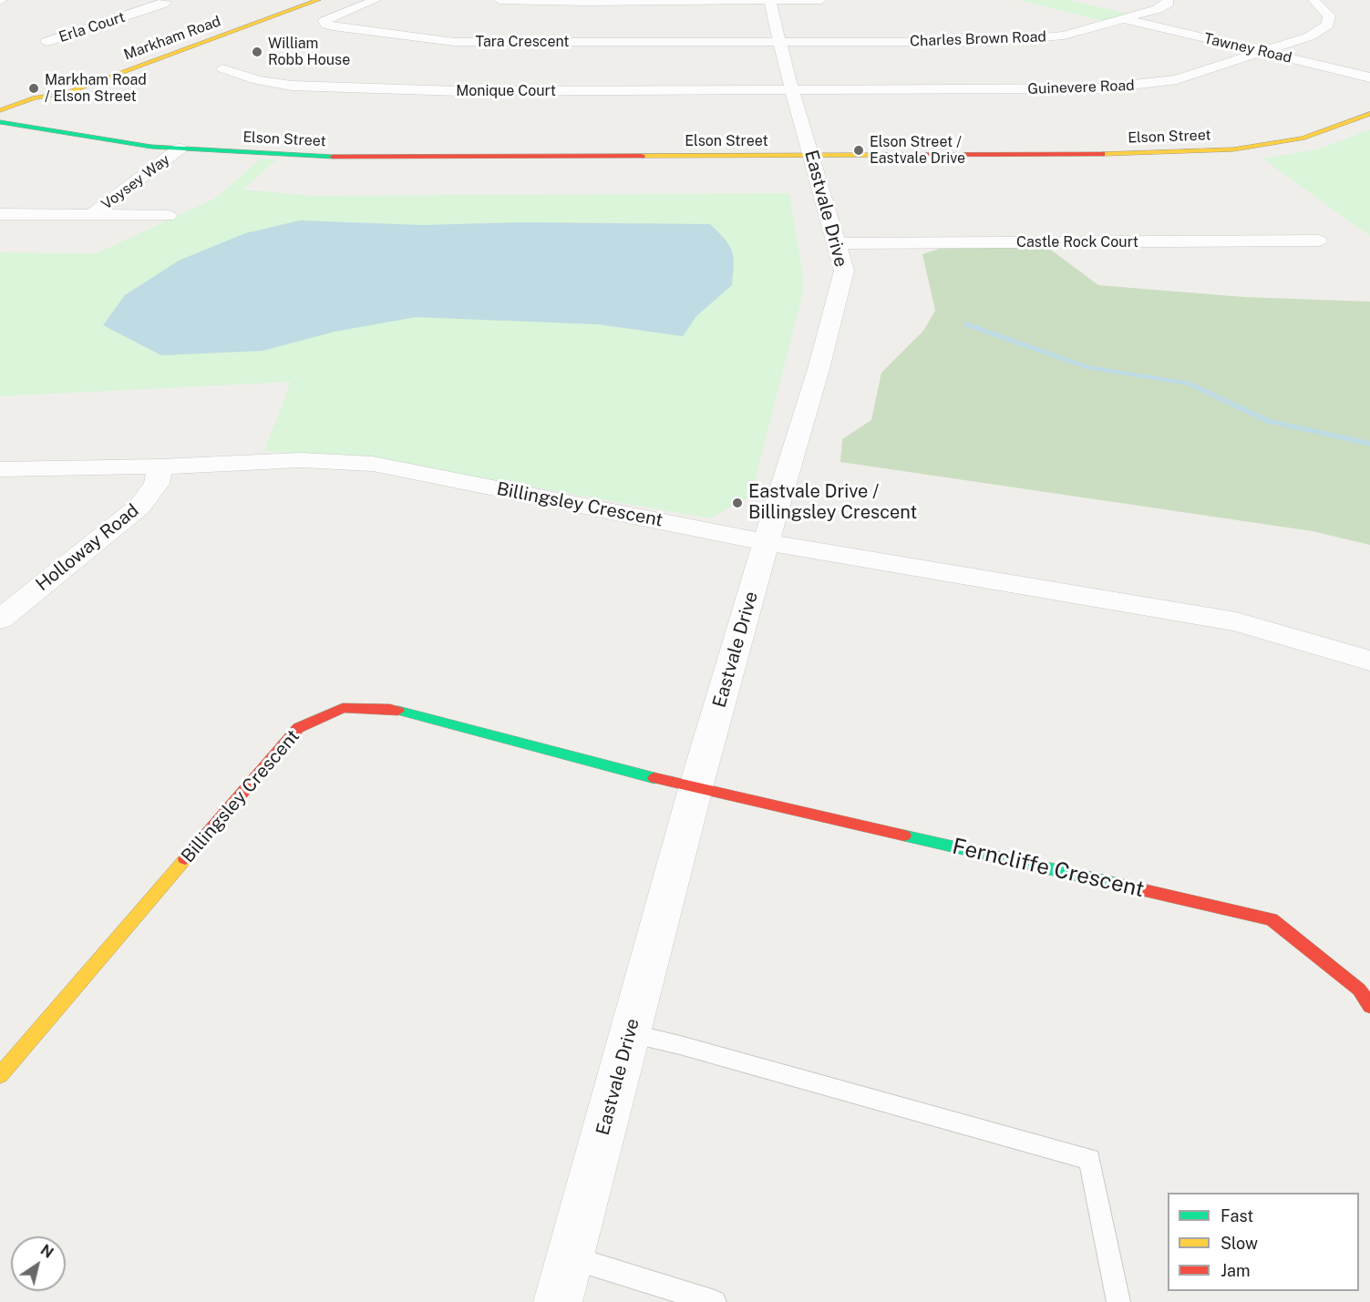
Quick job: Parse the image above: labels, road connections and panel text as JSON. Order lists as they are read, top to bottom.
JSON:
{
  "streets": {
    "street": [
      "Erla Court",
      "Markham Road",
      "Charles Brown Road",
      "Tara Crescent",
      "Tawney Road",
      "Guinevere Road",
      "Monique Court",
      "Elson Street",
      "Voysey Way",
      "Eastvale Drive",
      "Castle Rock Court",
      "Billingsley Crescent",
      "Holloway Road",
      "Ferncliffe Crescent"
    ]
  },
  "crossings": [
    ["Markham Road", "Elson Street"],
    ["Charles Brown Road", "Tara Crescent"],
    ["Charles Brown Road", "Tawney Road"],
    ["Charles Brown Road", "Eastvale Drive"],
    ["Tara Crescent", "Eastvale Drive"],
    ["Tawney Road", "Guinevere Road"],
    ["Guinevere Road", "Monique Court"],
    ["Guinevere Road", "Eastvale Drive"],
    ["Monique Court", "Eastvale Drive"],
    ["Elson Street", "Voysey Way"],
    ["Elson Street", "Eastvale Drive"],
    ["Eastvale Drive", "Castle Rock Court"],
    ["Eastvale Drive", "Billingsley Crescent"],
    ["Eastvale Drive", "Ferncliffe Crescent"],
    ["Billingsley Crescent", "Holloway Road"],
    ["Billingsley Crescent", "Ferncliffe Crescent"]
  ],
  "places": [
    "William Robb House",
    "Markham Road / Elson Street",
    "Elson Street / Eastvale Drive",
    "Eastvale Drive / Billingsley Crescent"
  ],
  "legend": ["Fast", "Slow", "Jam"],
  "north": "top right"
}
